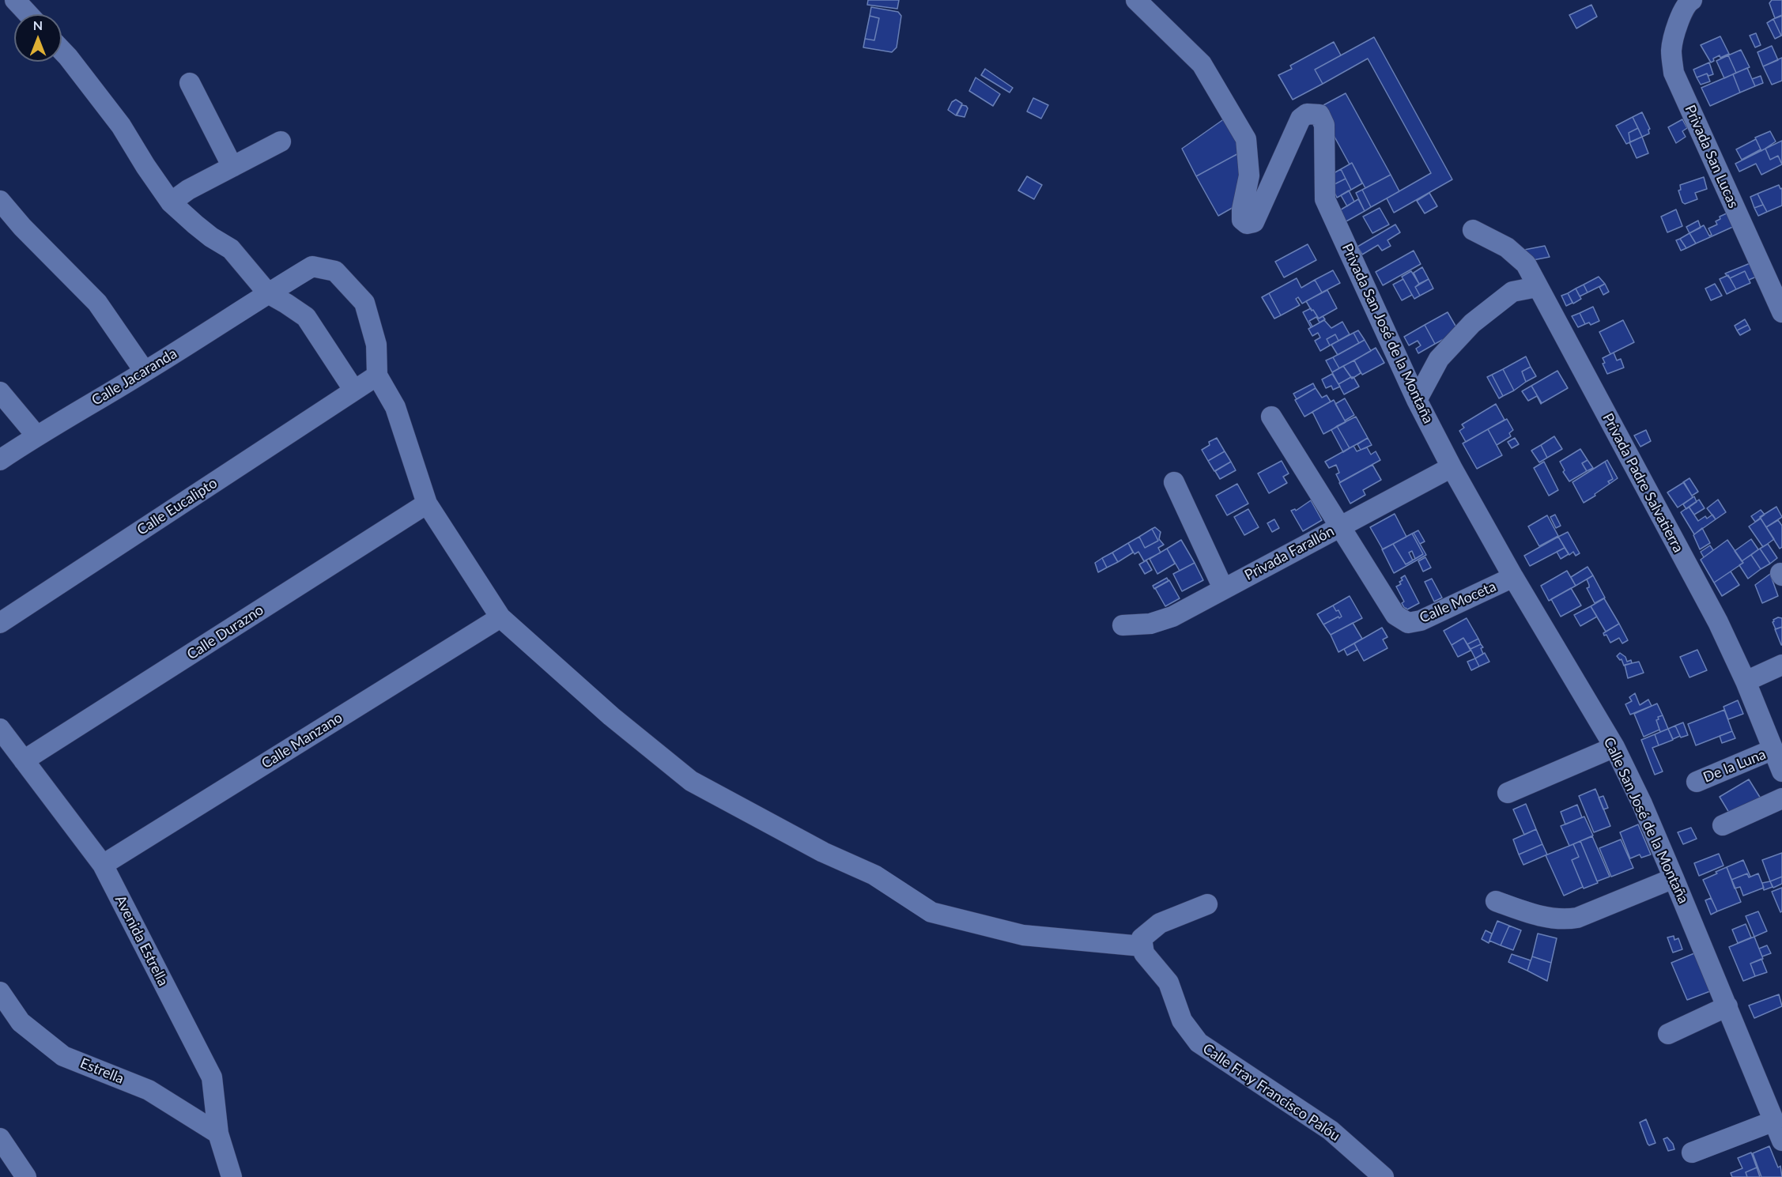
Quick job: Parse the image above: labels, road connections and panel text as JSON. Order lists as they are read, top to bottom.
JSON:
{
  "streets": {
    "street": [
      "Privada San Lucas",
      "Privada San José de la Montaña",
      "Calle Jacaranda",
      "Privada Padre Salvatierra",
      "Calle Eucalipto",
      "Privada Farallón",
      "Calle Moceta",
      "Calle Durazno",
      "Calle Manzano",
      "De la Luna",
      "Calle San José de la Montaña",
      "Avenida Estrella",
      "Estrella",
      "Calle Fray Francisco Palóu"
    ]
  },
  "crossings": [
    ["Privada San José de la Montaña", "Privada Farallón"],
    ["Privada San José de la Montaña", "Calle San José de la Montaña"],
    ["Calle Jacaranda", "Calle Eucalipto"],
    ["Privada Padre Salvatierra", "De la Luna"],
    ["Privada Farallón", "Calle Moceta"],
    ["Privada Farallón", "Calle San José de la Montaña"],
    ["Calle Moceta", "Calle San José de la Montaña"],
    ["Calle Durazno", "Avenida Estrella"],
    ["Calle Manzano", "Avenida Estrella"],
    ["Avenida Estrella", "Estrella"]
  ],
  "north": "top"
}
